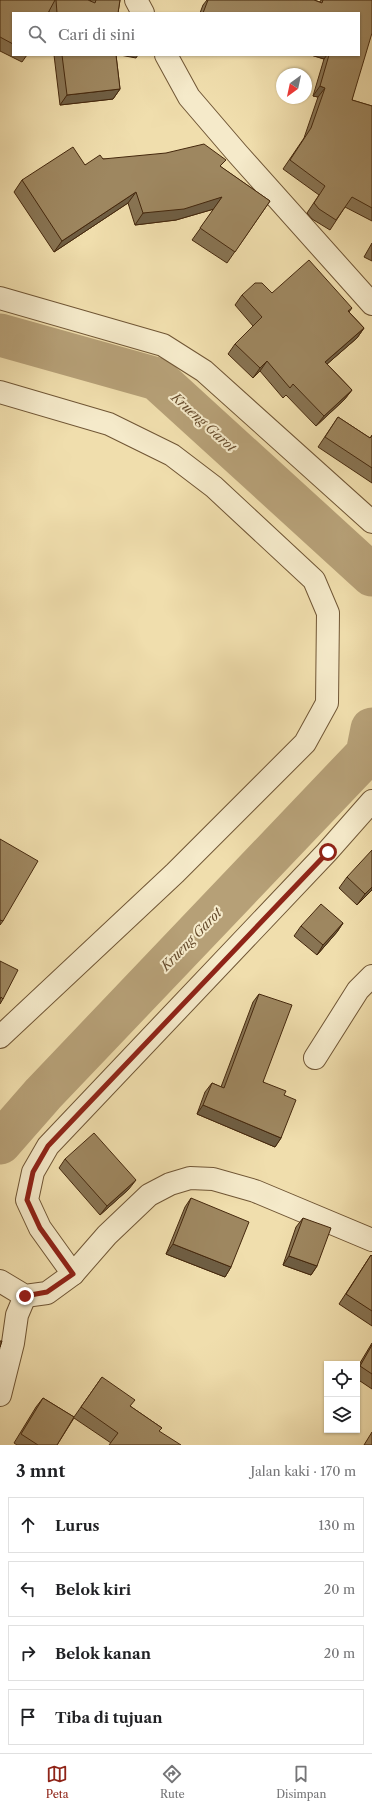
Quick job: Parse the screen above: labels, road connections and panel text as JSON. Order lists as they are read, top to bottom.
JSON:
{
  "water": ["Krueng Garot"],
  "north": "bottom left",
  "page": {
    "search": "Cari di sini",
    "heading": ["3 mnt", "Jalan kaki · 170 m"],
    "list": [
      ["Lurus", "130 m"],
      ["Belok kiri", "20 m"],
      ["Belok kanan", "20 m"],
      "Tiba di tujuan"
    ],
    "nav": ["Peta", "Rute", "Disimpan"]
  }
}
